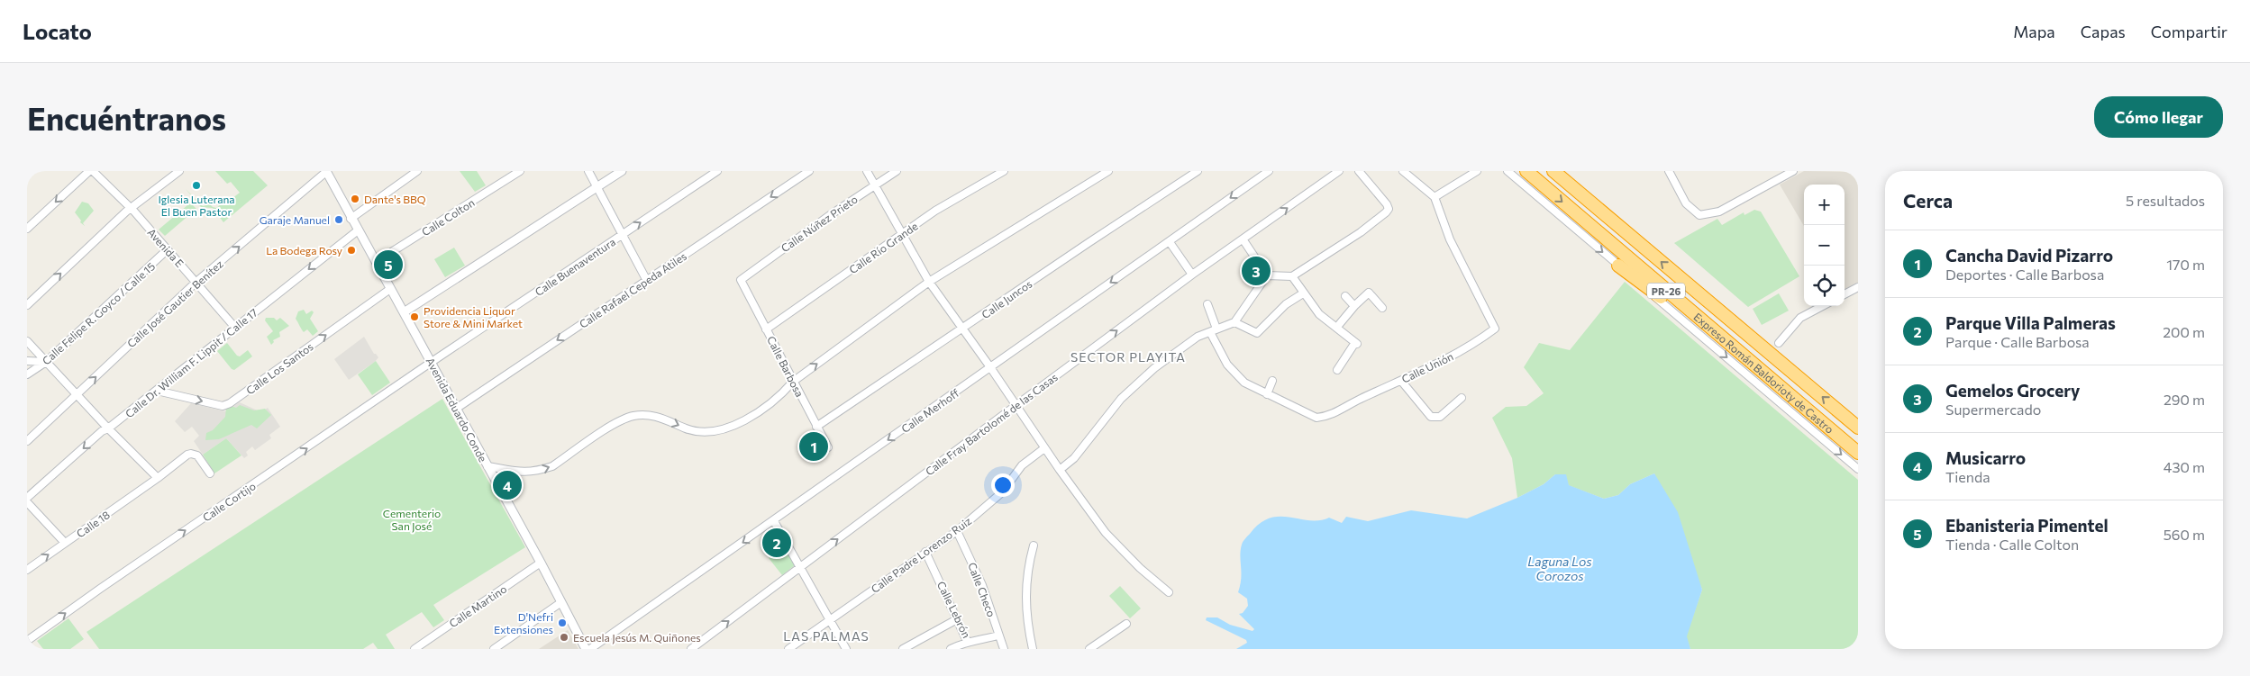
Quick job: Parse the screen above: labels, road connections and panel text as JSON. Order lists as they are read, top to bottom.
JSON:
{
  "streets": {
    "highway": ["PR-26", "Expreso Román Baldorioty de Castro"],
    "street": [
      "Calle Colton",
      "Calle Núñez Prieto",
      "Avenida E",
      "Calle Río Grande",
      "Calle Buenaventura",
      "Calle Rafael Cepeda Atiles",
      "Calle Juncos",
      "Calle José Gautier Benítez",
      "Calle Felipe R. Goyco / Calle 15",
      "Calle Dr. William F. Lippit / Calle 17",
      "Calle Barbosa",
      "Calle Unión",
      "Calle Los Santos",
      "Avenida Eduardo Conde",
      "Calle Merhoff",
      "Calle Fray Bartolomé de las Casas",
      "Calle Cortijo",
      "Calle 18",
      "Calle Padre Lorenzo Ruiz",
      "Calle Checo",
      "Calle Martino",
      "Calle Lebrón"
    ]
  },
  "crossings": [
    ["Calle Colton", "Avenida Eduardo Conde"],
    ["Calle Núñez Prieto", "Calle Barbosa"],
    ["Avenida E", "Calle José Gautier Benítez"],
    ["Avenida E", "Calle Felipe R. Goyco / Calle 15"],
    ["Avenida E", "Calle Dr. William F. Lippit / Calle 17"],
    ["Calle Río Grande", "Calle Barbosa"],
    ["Calle Buenaventura", "Avenida Eduardo Conde"],
    ["Calle Buenaventura", "Calle Cortijo"],
    ["Calle Rafael Cepeda Atiles", "Avenida Eduardo Conde"],
    ["Calle Juncos", "Calle Barbosa"],
    ["Calle José Gautier Benítez", "Avenida Eduardo Conde"],
    ["Calle Dr. William F. Lippit / Calle 17", "Calle Los Santos"],
    ["Calle Dr. William F. Lippit / Calle 17", "Avenida Eduardo Conde"],
    ["Calle Los Santos", "Avenida Eduardo Conde"],
    ["Avenida Eduardo Conde", "Calle Cortijo"],
    ["Avenida Eduardo Conde", "Calle Martino"],
    ["Calle Padre Lorenzo Ruiz", "Calle Checo"],
    ["Calle Padre Lorenzo Ruiz", "Calle Lebrón"],
    ["Calle Checo", "Calle Lebrón"]
  ],
  "one_way": [
    "Calle Rafael Cepeda Atiles",
    "Calle José Gautier Benítez",
    "Calle Dr. William F. Lippit / Calle 17",
    "Calle Los Santos",
    "Calle Merhoff",
    "Calle Fray Bartolomé de las Casas",
    "Calle Cortijo"
  ],
  "districts": ["SECTOR PLAYITA", "LAS PALMAS"],
  "water": ["Laguna Los Corozos"],
  "parks": ["Cementerio San José"],
  "places": [
    "Iglesia Luterana El Buen Pastor",
    "Dante's BBQ",
    "Garaje Manuel",
    "La Bodega Rosy",
    "Providencia Liquor Store & Mini Market",
    "D'Nefri Extensiones",
    "Escuela Jesús M. Quiñones"
  ],
  "page": {
    "header": "Locato",
    "nav": ["Mapa", "Capas", "Compartir"],
    "buttons": "Cómo llegar",
    "title": "Encuéntranos",
    "heading": ["Cerca", "5 resultados"],
    "map_buttons": ["+", "−"],
    "list": [
      {
        "mark": "1",
        "name": "Cancha David Pizarro",
        "note": "Deportes · Calle Barbosa",
        "value": "170 m"
      },
      {
        "mark": "2",
        "name": "Parque Villa Palmeras",
        "note": "Parque · Calle Barbosa",
        "value": "200 m"
      },
      {
        "mark": "3",
        "name": "Gemelos Grocery",
        "note": "Supermercado",
        "value": "290 m"
      },
      {
        "mark": "4",
        "name": "Musicarro",
        "note": "Tienda",
        "value": "430 m"
      },
      {
        "mark": "5",
        "name": "Ebanisteria Pimentel",
        "note": "Tienda · Calle Colton",
        "value": "560 m"
      }
    ],
    "pins": [
      "5",
      "3",
      "1",
      "4",
      "2"
    ]
  }
}
